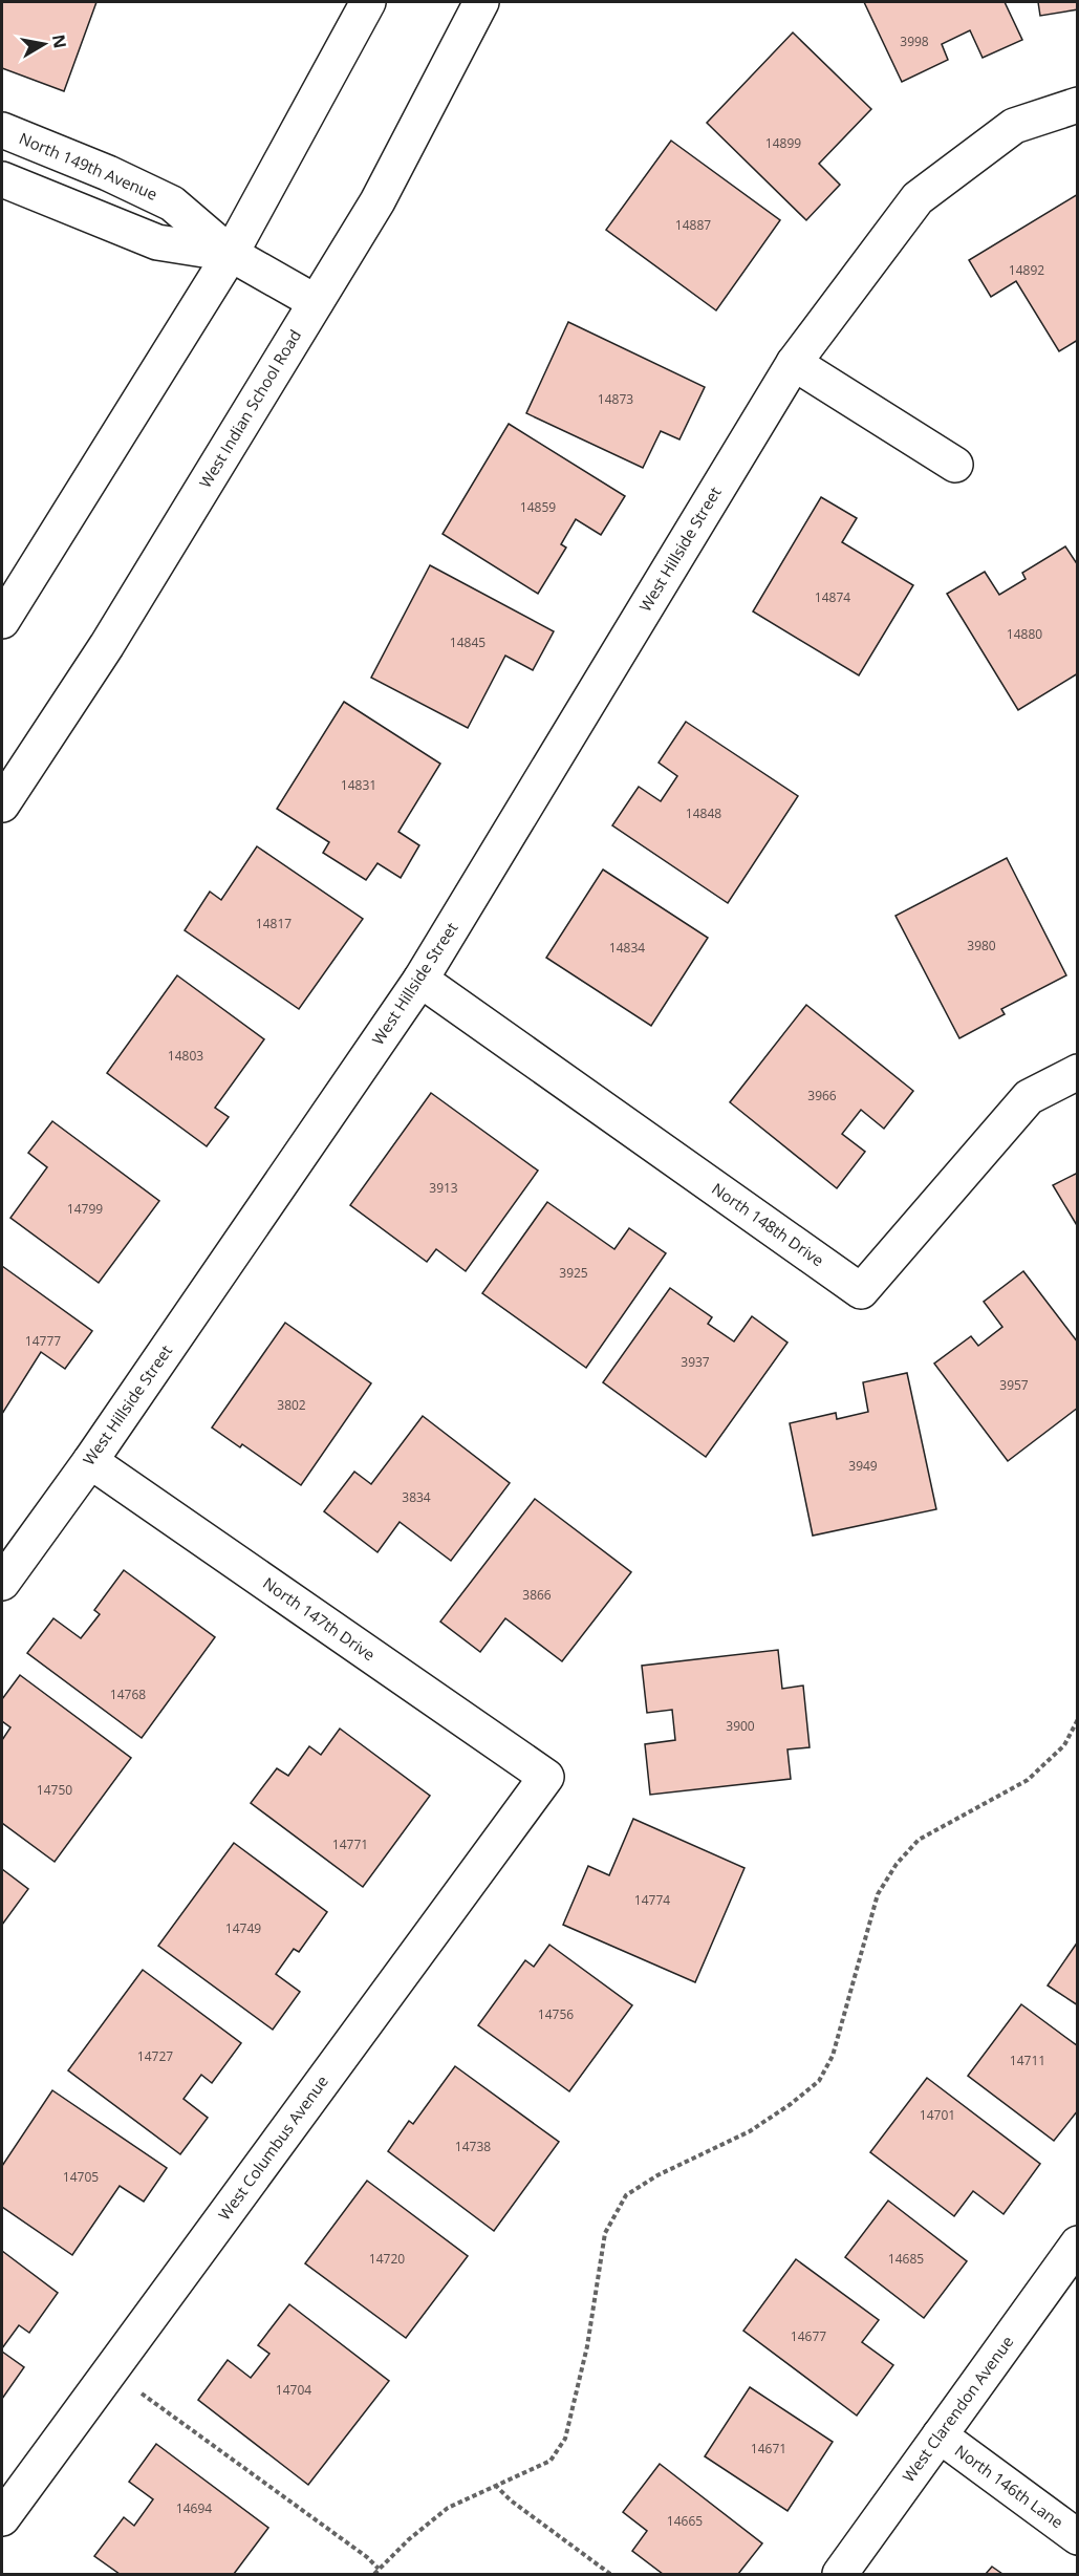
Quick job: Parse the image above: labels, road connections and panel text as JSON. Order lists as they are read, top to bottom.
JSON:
{
  "streets": {
    "street": [
      "North 149th Avenue",
      "West Indian School Road",
      "West Hillside Street",
      "North 148th Drive",
      "North 147th Drive",
      "West Columbus Avenue",
      "West Clarendon Avenue",
      "North 146th Lane"
    ]
  },
  "crossings": [
    ["North 149th Avenue", "West Indian School Road"],
    ["West Hillside Street", "North 148th Drive"],
    ["West Hillside Street", "North 147th Drive"],
    ["North 147th Drive", "West Columbus Avenue"],
    ["West Clarendon Avenue", "North 146th Lane"]
  ],
  "house_numbers": [
    "3998",
    "14899",
    "14887",
    "14892",
    "14873",
    "14859",
    "14874",
    "14880",
    "14845",
    "14831",
    "14848",
    "14817",
    "3980",
    "14834",
    "14803",
    "3966",
    "3913",
    "14799",
    "3925",
    "14777",
    "3937",
    "3957",
    "3802",
    "3949",
    "3834",
    "3866",
    "14768",
    "3900",
    "14750",
    "14771",
    "14774",
    "14749",
    "14756",
    "14727",
    "14711",
    "14701",
    "14738",
    "14705",
    "14720",
    "14685",
    "14677",
    "14704",
    "14671",
    "14694",
    "14665"
  ],
  "north": "right"
}
